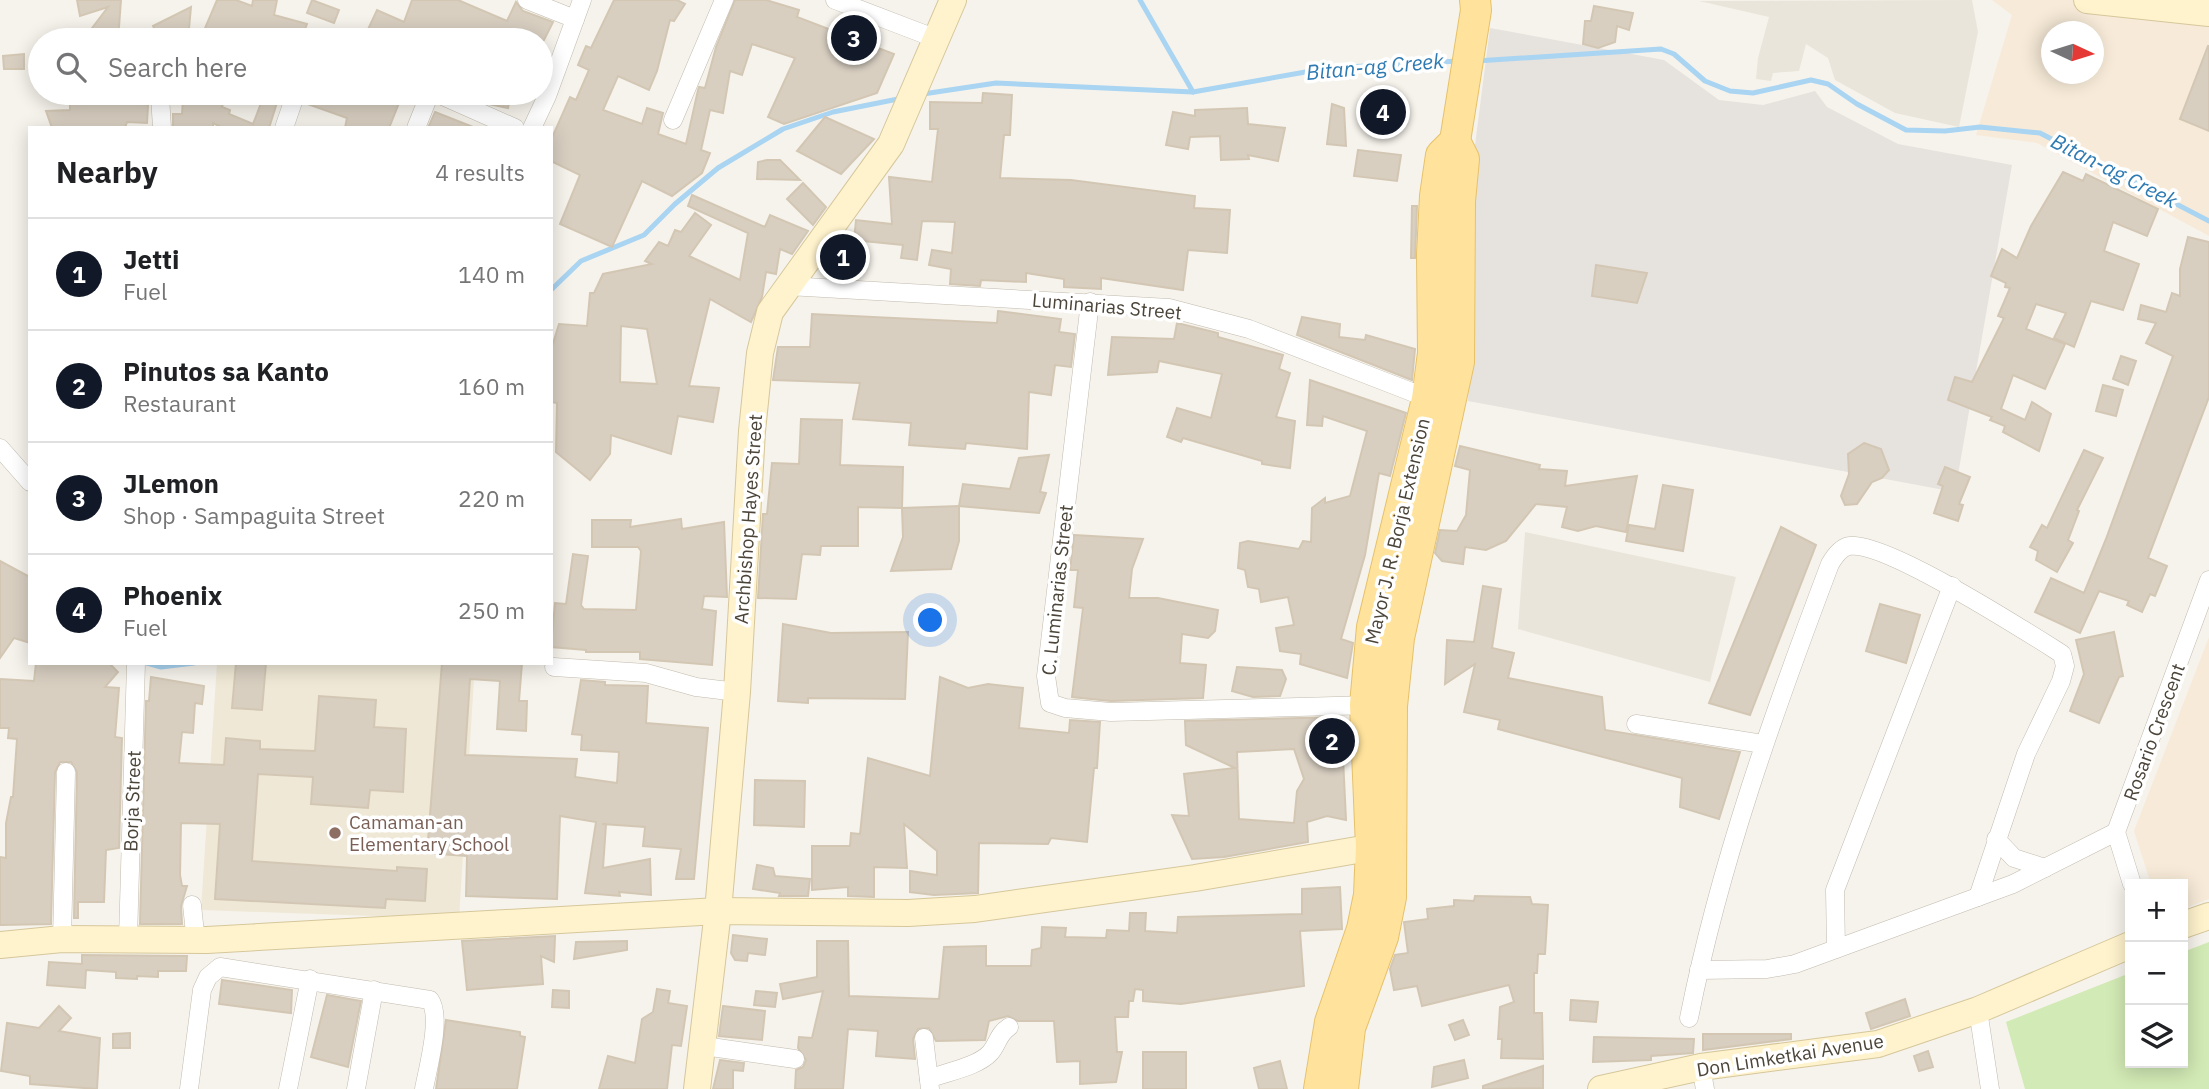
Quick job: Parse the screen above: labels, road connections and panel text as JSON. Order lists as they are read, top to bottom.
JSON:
{
  "streets": {
    "main road": ["Mayor J. R. Borja Extension"],
    "street": [
      "Luminarias Street",
      "Archbishop Hayes Street",
      "C. Luminarias Street",
      "Rosario Crescent",
      "Borja Street",
      "Don Limketkai Avenue"
    ]
  },
  "crossings": [
    ["Luminarias Street", "Archbishop Hayes Street"],
    ["Luminarias Street", "Mayor J. R. Borja Extension"],
    ["Luminarias Street", "C. Luminarias Street"],
    ["Mayor J. R. Borja Extension", "C. Luminarias Street"]
  ],
  "water": ["Bitan-ag Creek"],
  "places": ["Camaman-an Elementary School"],
  "north": "right",
  "page": {
    "pins": [
      "3",
      "4",
      "1",
      "2"
    ],
    "search": "Search here",
    "heading": ["Nearby", "4 results"],
    "list": [
      {
        "mark": "1",
        "name": "Jetti",
        "note": "Fuel",
        "value": "140 m"
      },
      {
        "mark": "2",
        "name": "Pinutos sa Kanto",
        "note": "Restaurant",
        "value": "160 m"
      },
      {
        "mark": "3",
        "name": "JLemon",
        "note": "Shop · Sampaguita Street",
        "value": "220 m"
      },
      {
        "mark": "4",
        "name": "Phoenix",
        "note": "Fuel",
        "value": "250 m"
      }
    ],
    "map_buttons": ["+", "−"]
  }
}
